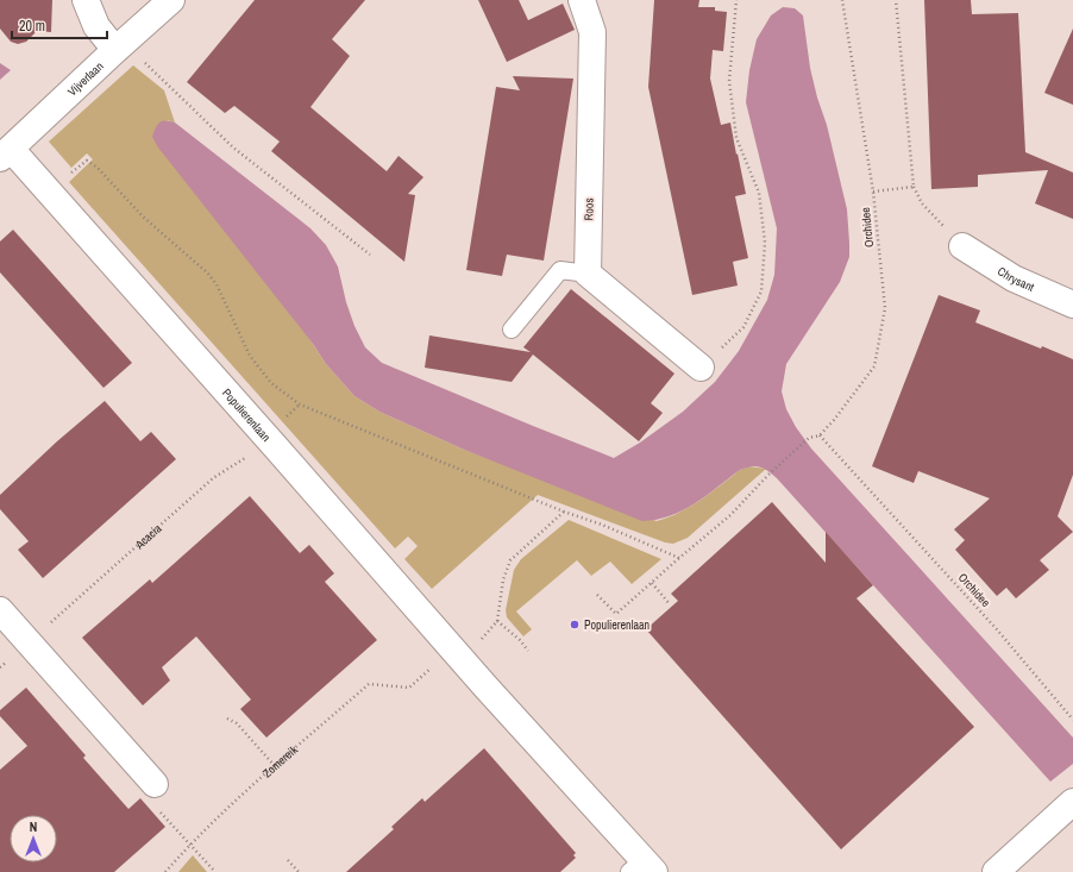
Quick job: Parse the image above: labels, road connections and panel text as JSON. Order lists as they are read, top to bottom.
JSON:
{
  "streets": {
    "street": [
      "Vijverlaan",
      "Roos",
      "Chrysant",
      "Populierenlaan"
    ],
    "path": ["Orchidee", "Acacia", "Zomereik"]
  },
  "crossings": [
    ["Vijverlaan", "Populierenlaan"],
    ["Populierenlaan", "Acacia"]
  ],
  "places": ["Populierenlaan"],
  "scale_bar": "20 m",
  "north": "top"
}
